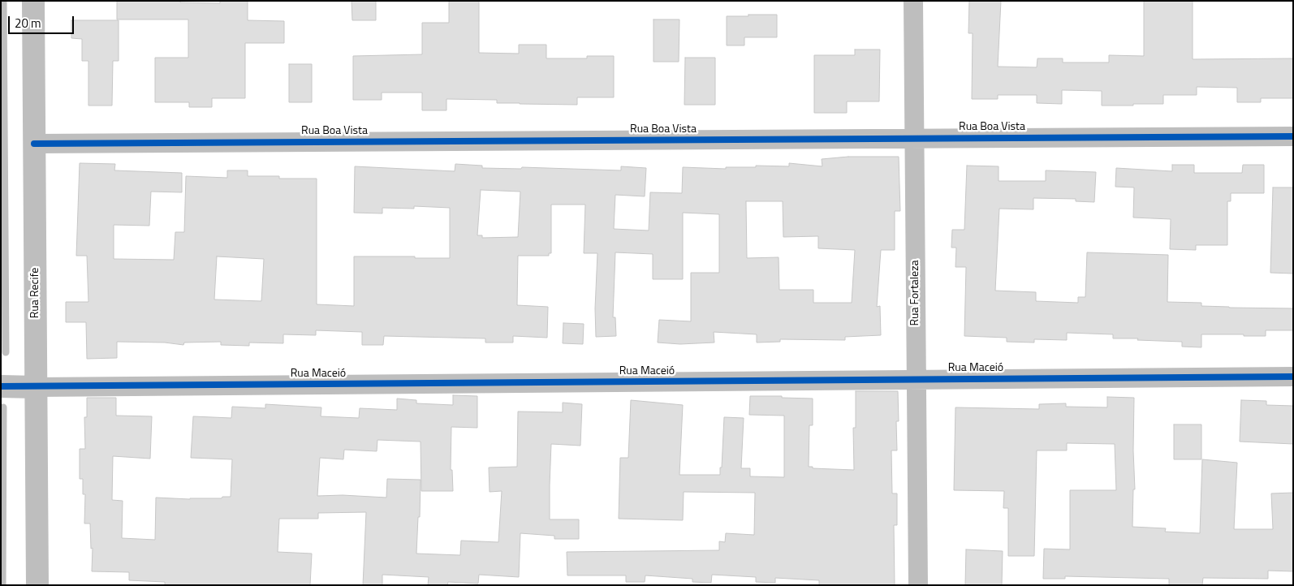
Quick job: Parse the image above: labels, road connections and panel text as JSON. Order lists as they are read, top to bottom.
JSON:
{
  "streets": {
    "street": [
      "Rua Boa Vista",
      "Rua Recife",
      "Rua Fortaleza",
      "Rua Maceió"
    ]
  },
  "crossings": [
    ["Rua Boa Vista", "Rua Recife"],
    ["Rua Boa Vista", "Rua Fortaleza"],
    ["Rua Recife", "Rua Maceió"],
    ["Rua Fortaleza", "Rua Maceió"]
  ],
  "scale_bar": "20 m"
}
